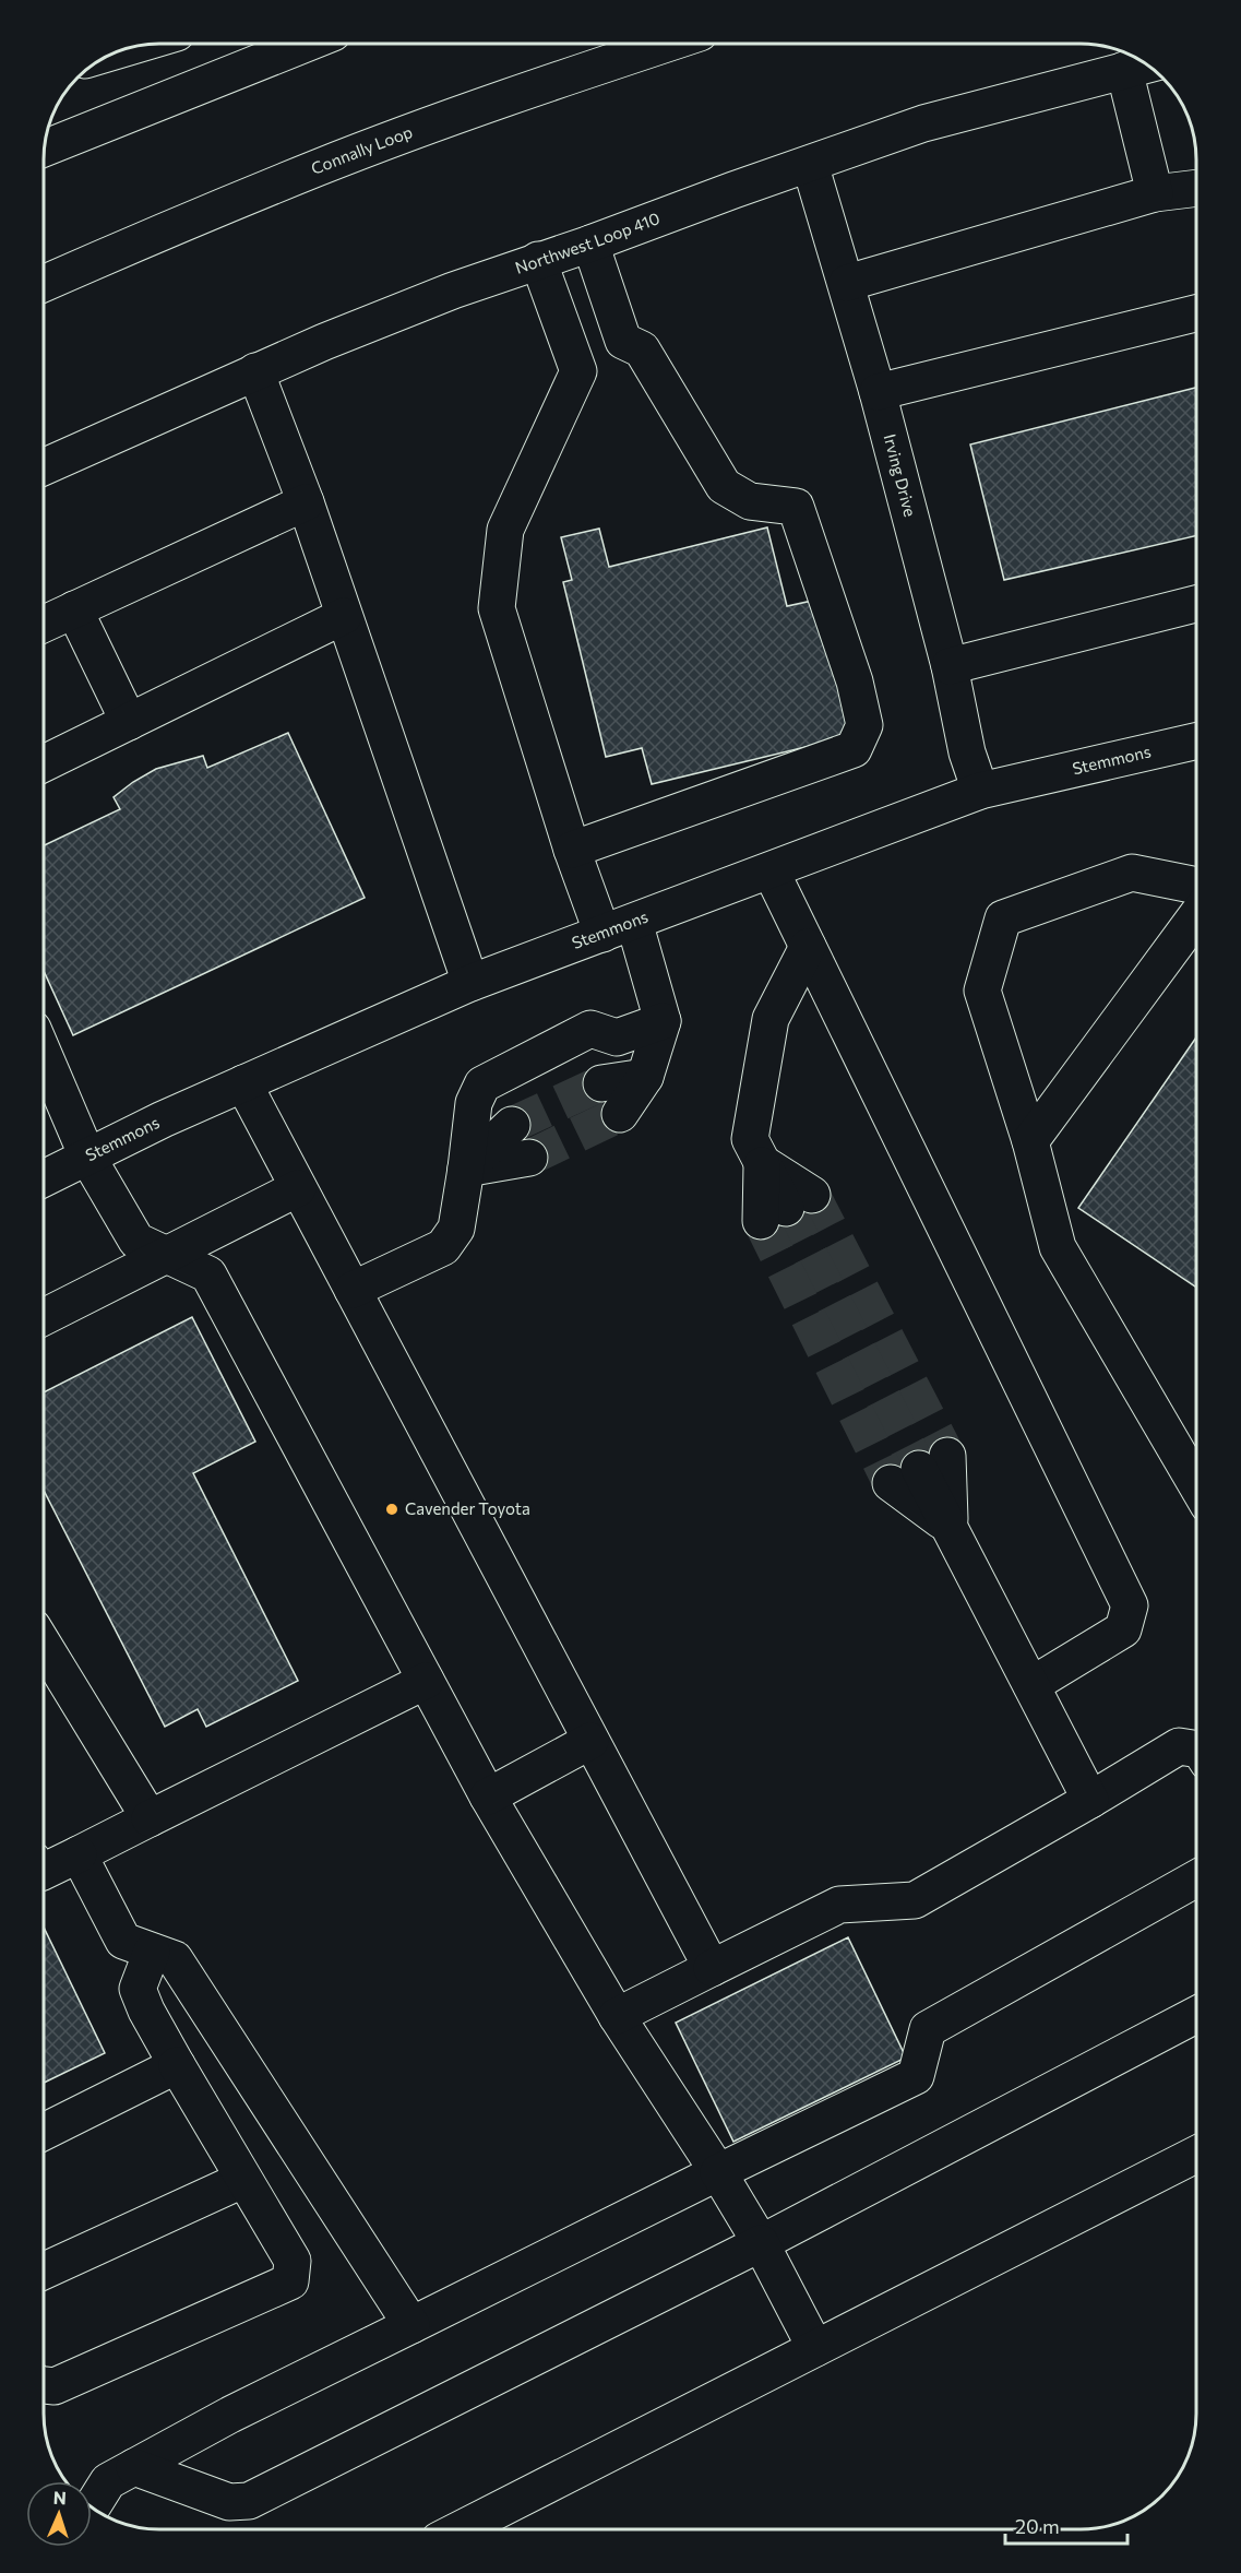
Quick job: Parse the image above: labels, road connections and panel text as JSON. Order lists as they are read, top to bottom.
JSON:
{
  "streets": {
    "main road": [
      "Connally Loop",
      "Northwest Loop 410",
      "Irving Drive",
      "Stemmons"
    ]
  },
  "crossings": [
    ["Northwest Loop 410", "Irving Drive"],
    ["Irving Drive", "Stemmons"]
  ],
  "places": ["Cavender Toyota"],
  "scale_bar": "20 m",
  "north": "top"
}
